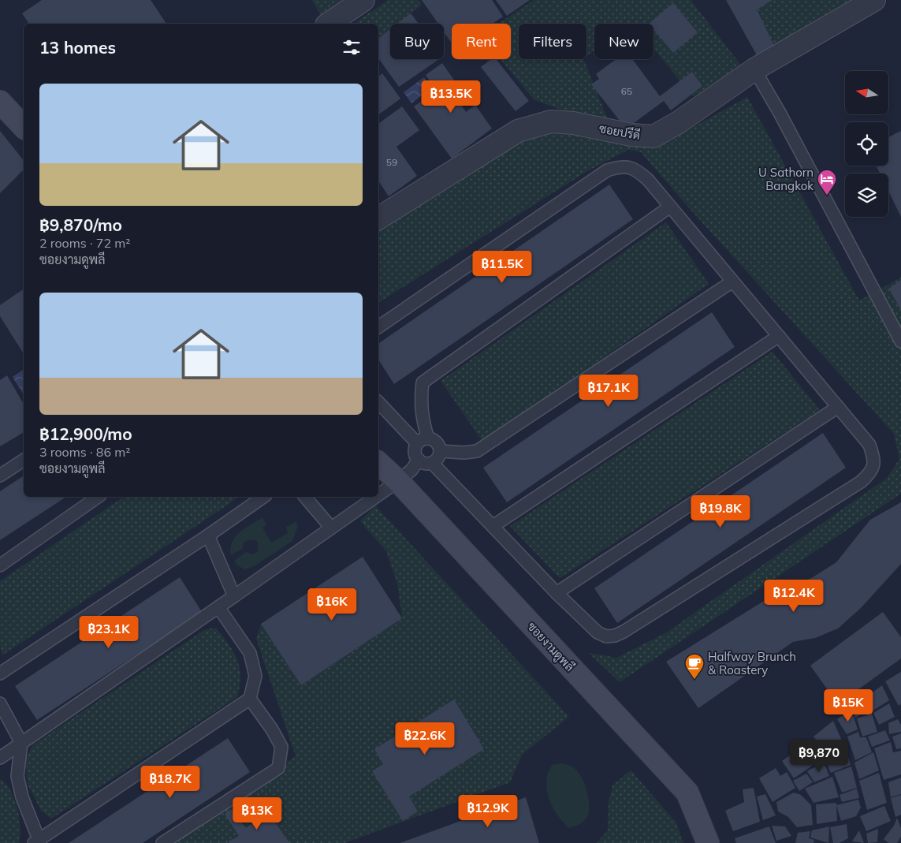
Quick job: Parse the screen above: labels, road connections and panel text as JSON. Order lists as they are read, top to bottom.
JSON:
{
  "streets": {
    "street": ["ซอยปรีดี", "ซอยงามดูพลี"]
  },
  "places": {
    "hotel": ["U Sathorn Bangkok"],
    "cafe": ["Halfway Brunch & Roastery"]
  },
  "house_numbers": ["65", "59"],
  "north": "left",
  "page": {
    "chip": [
      "Buy",
      "Rent",
      "Filters",
      "New"
    ],
    "heading": "13 homes",
    "list": [
      {
        "name": "฿9,870/mo",
        "note": "2 rooms · 72 m² · ซอยงามดูพลี"
      },
      {
        "name": "฿12,900/mo",
        "note": "3 rooms · 86 m² · ซอยงามดูพลี"
      }
    ],
    "price": [
      "฿13.5K",
      "฿11.5K",
      "฿17.1K",
      "฿19.8K",
      "฿12.4K",
      "฿16K",
      "฿23.1K",
      "฿15K",
      "฿22.6K",
      "฿9,870",
      "฿18.7K",
      "฿12.9K",
      "฿13K"
    ]
  }
}
